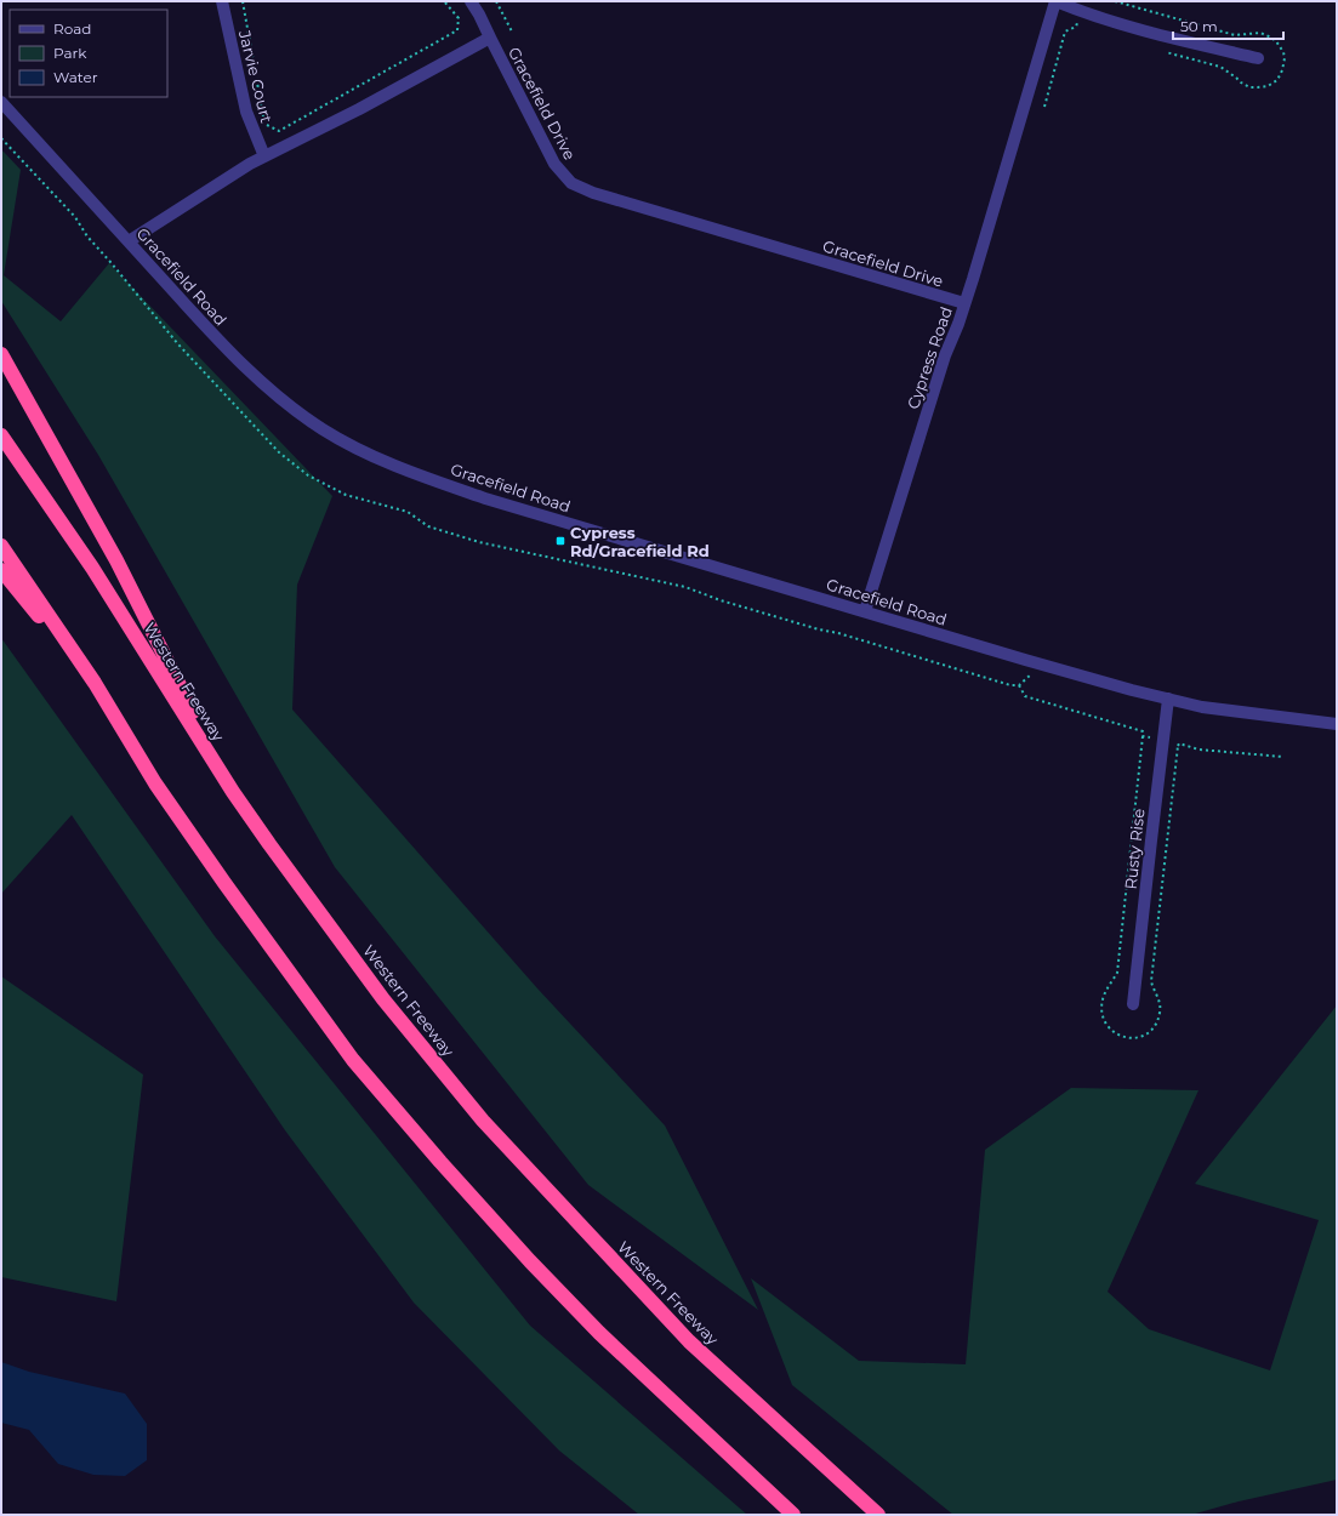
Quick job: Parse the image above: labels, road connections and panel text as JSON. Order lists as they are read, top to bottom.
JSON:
{
  "streets": {
    "highway": ["Western Freeway"],
    "street": [
      "Jarvie Court",
      "Gracefield Drive",
      "Gracefield Road",
      "Cypress Road",
      "Rusty Rise"
    ]
  },
  "crossings": [
    ["Jarvie Court", "Gracefield Drive"],
    ["Gracefield Drive", "Gracefield Road"],
    ["Gracefield Drive", "Cypress Road"],
    ["Gracefield Road", "Cypress Road"],
    ["Gracefield Road", "Rusty Rise"]
  ],
  "places": {
    "transit": ["Cypress Rd/Gracefield Rd"]
  },
  "legend": ["Road", "Park", "Water"],
  "scale_bar": "50 m"
}
